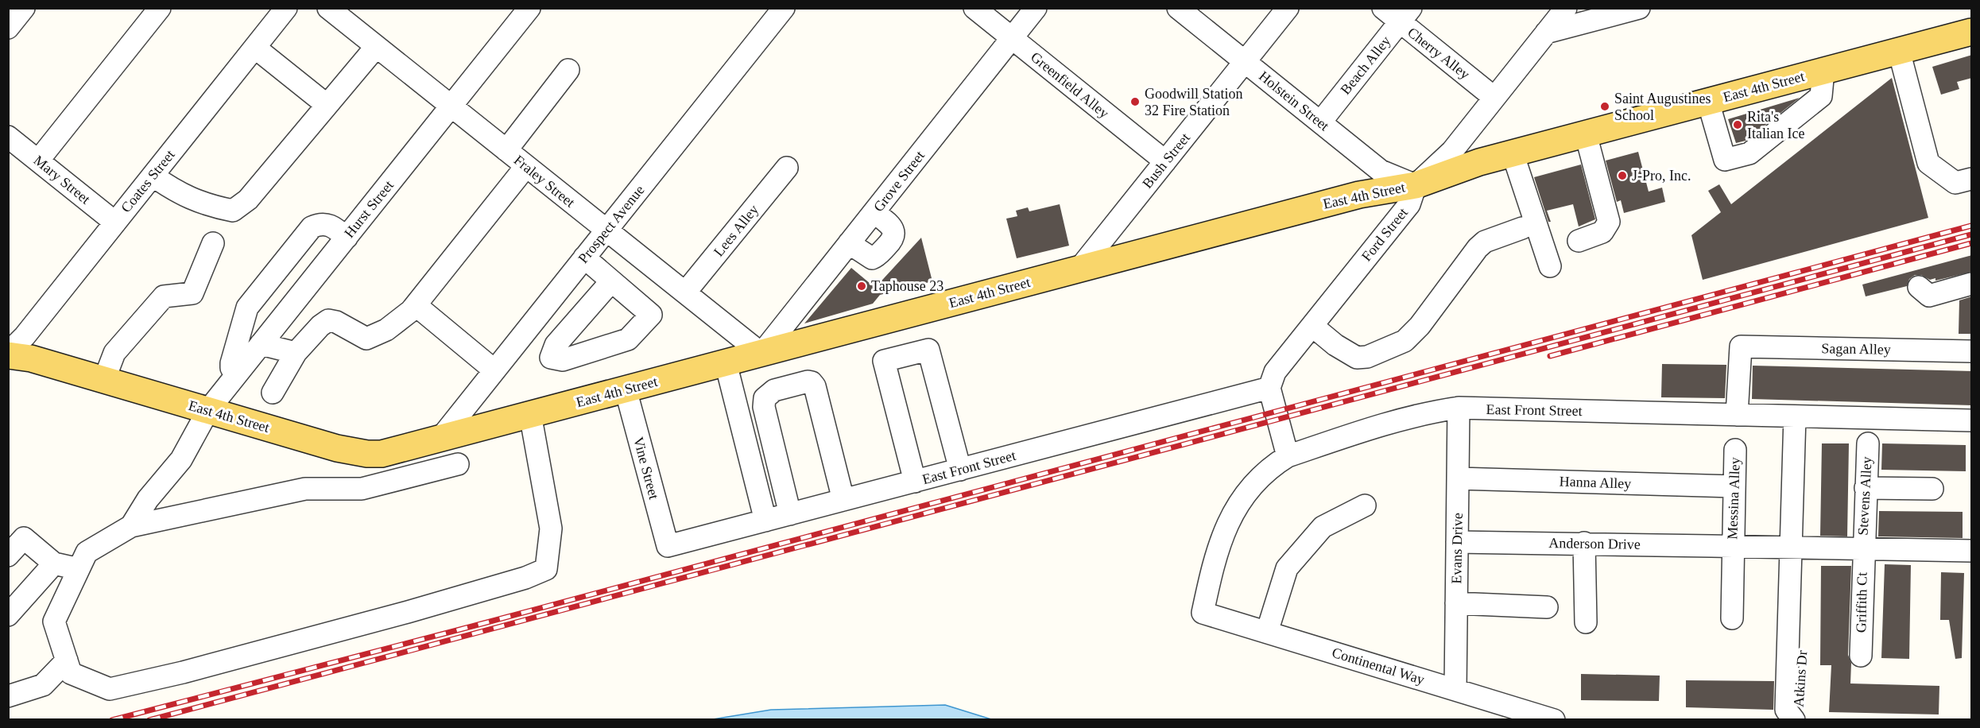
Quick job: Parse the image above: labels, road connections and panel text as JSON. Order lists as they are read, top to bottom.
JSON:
{
  "streets": {
    "main road": ["East 4th Street"],
    "street": [
      "Cherry Alley",
      "Beach Alley",
      "Greenfield Alley",
      "Holstein Street",
      "Bush Street",
      "Mary Street",
      "Coates Street",
      "Fraley Street",
      "Grove Street",
      "Hurst Street",
      "Prospect Avenue",
      "Lees Alley",
      "Ford Street",
      "Sagan Alley",
      "East Front Street",
      "Vine Street",
      "Hanna Alley",
      "Stevens Alley",
      "Messina Alley",
      "Anderson Drive",
      "Evans Drive",
      "Griffith Ct",
      "Continental Way",
      "Atkins Dr"
    ]
  },
  "crossings": [
    ["Cherry Alley", "Beach Alley"],
    ["Cherry Alley", "Ford Street"],
    ["Beach Alley", "Holstein Street"],
    ["Greenfield Alley", "Bush Street"],
    ["Greenfield Alley", "Grove Street"],
    ["East 4th Street", "Holstein Street"],
    ["East 4th Street", "Bush Street"],
    ["East 4th Street", "Coates Street"],
    ["East 4th Street", "Fraley Street"],
    ["East 4th Street", "Grove Street"],
    ["East 4th Street", "Hurst Street"],
    ["East 4th Street", "Prospect Avenue"],
    ["East 4th Street", "Ford Street"],
    ["East 4th Street", "Vine Street"],
    ["Holstein Street", "Bush Street"],
    ["Holstein Street", "Ford Street"],
    ["Mary Street", "Coates Street"],
    ["Fraley Street", "Grove Street"],
    ["Fraley Street", "Hurst Street"],
    ["Fraley Street", "Prospect Avenue"],
    ["Fraley Street", "Lees Alley"],
    ["Ford Street", "East Front Street"],
    ["Sagan Alley", "East Front Street"],
    ["East Front Street", "Vine Street"],
    ["East Front Street", "Evans Drive"],
    ["East Front Street", "Continental Way"],
    ["East Front Street", "Atkins Dr"],
    ["Hanna Alley", "Messina Alley"],
    ["Hanna Alley", "Evans Drive"],
    ["Stevens Alley", "Griffith Ct"],
    ["Messina Alley", "Anderson Drive"],
    ["Anderson Drive", "Evans Drive"],
    ["Anderson Drive", "Atkins Dr"],
    ["Evans Drive", "Continental Way"]
  ],
  "places": [
    "Goodwill Station 32 Fire Station",
    "Saint Augustines School",
    "Rita's Italian Ice",
    "J-Pro, Inc.",
    "Taphouse 23"
  ]
}
